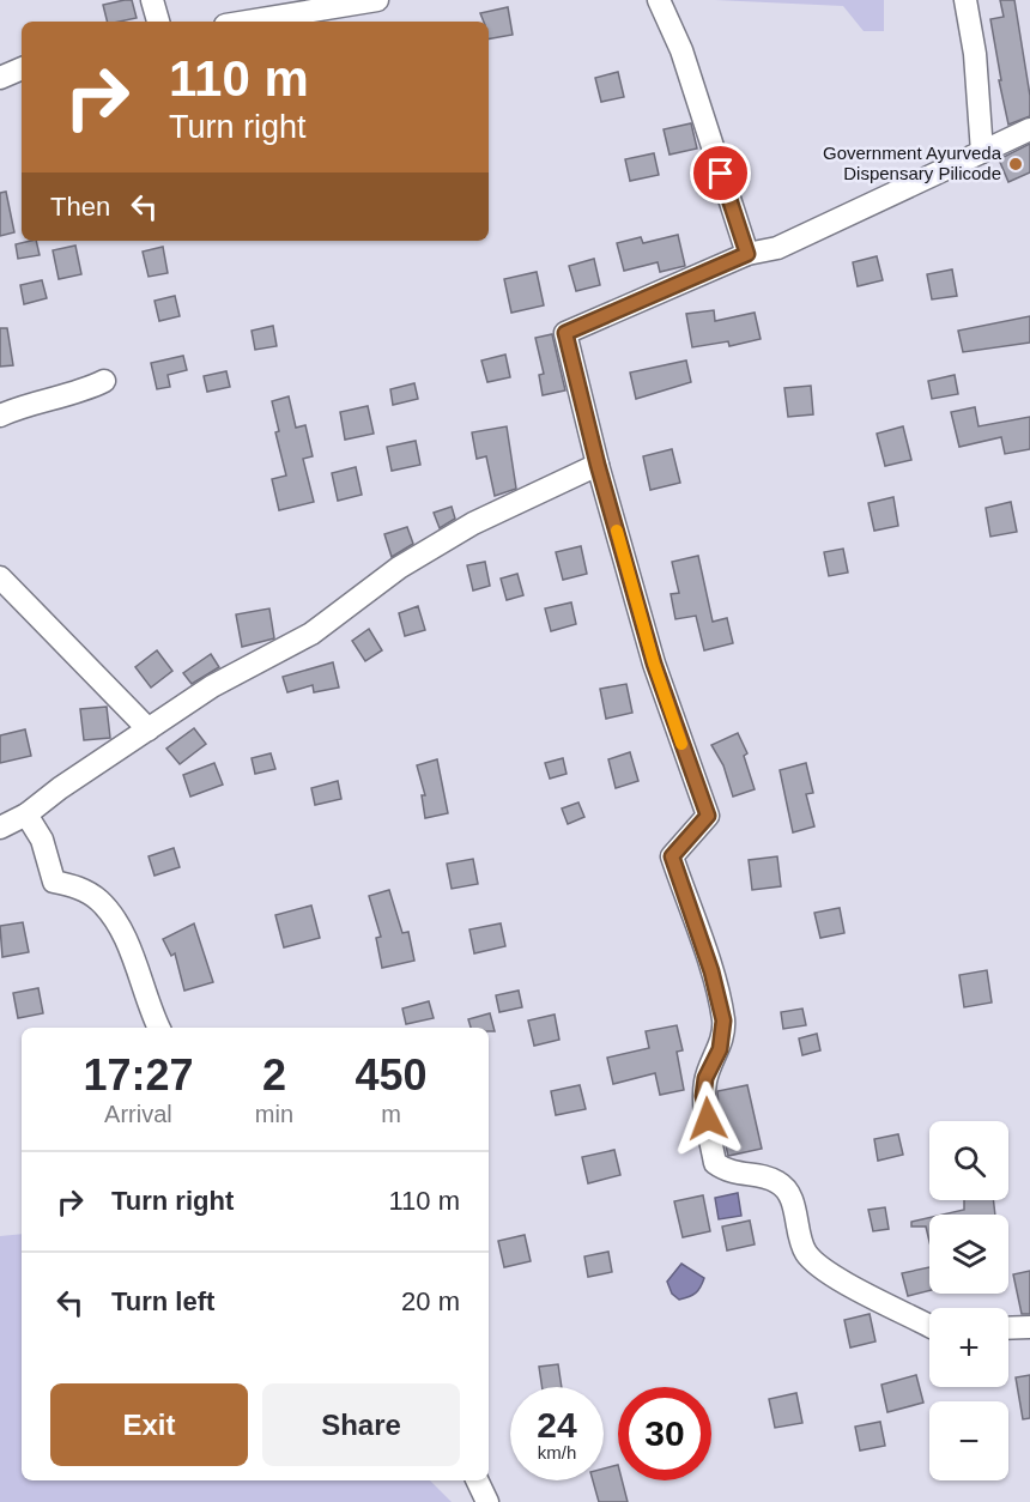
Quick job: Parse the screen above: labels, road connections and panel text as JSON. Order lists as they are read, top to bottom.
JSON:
{
  "places": ["Government Ayurveda Dispensary Pilicode"],
  "page": {
    "turn": ["110 m", "Turn right"],
    "then": "Then",
    "eta": [
      "17:27",
      "Arrival",
      "2",
      "min",
      "450",
      "m"
    ],
    "map_buttons": ["+", "−"],
    "list": [
      {
        "name": "Turn right",
        "value": "110 m"
      },
      {
        "name": "Turn left",
        "value": "20 m"
      }
    ],
    "buttons": ["Exit", "Share"],
    "speed": "24 km/h",
    "limit": "30"
  }
}
